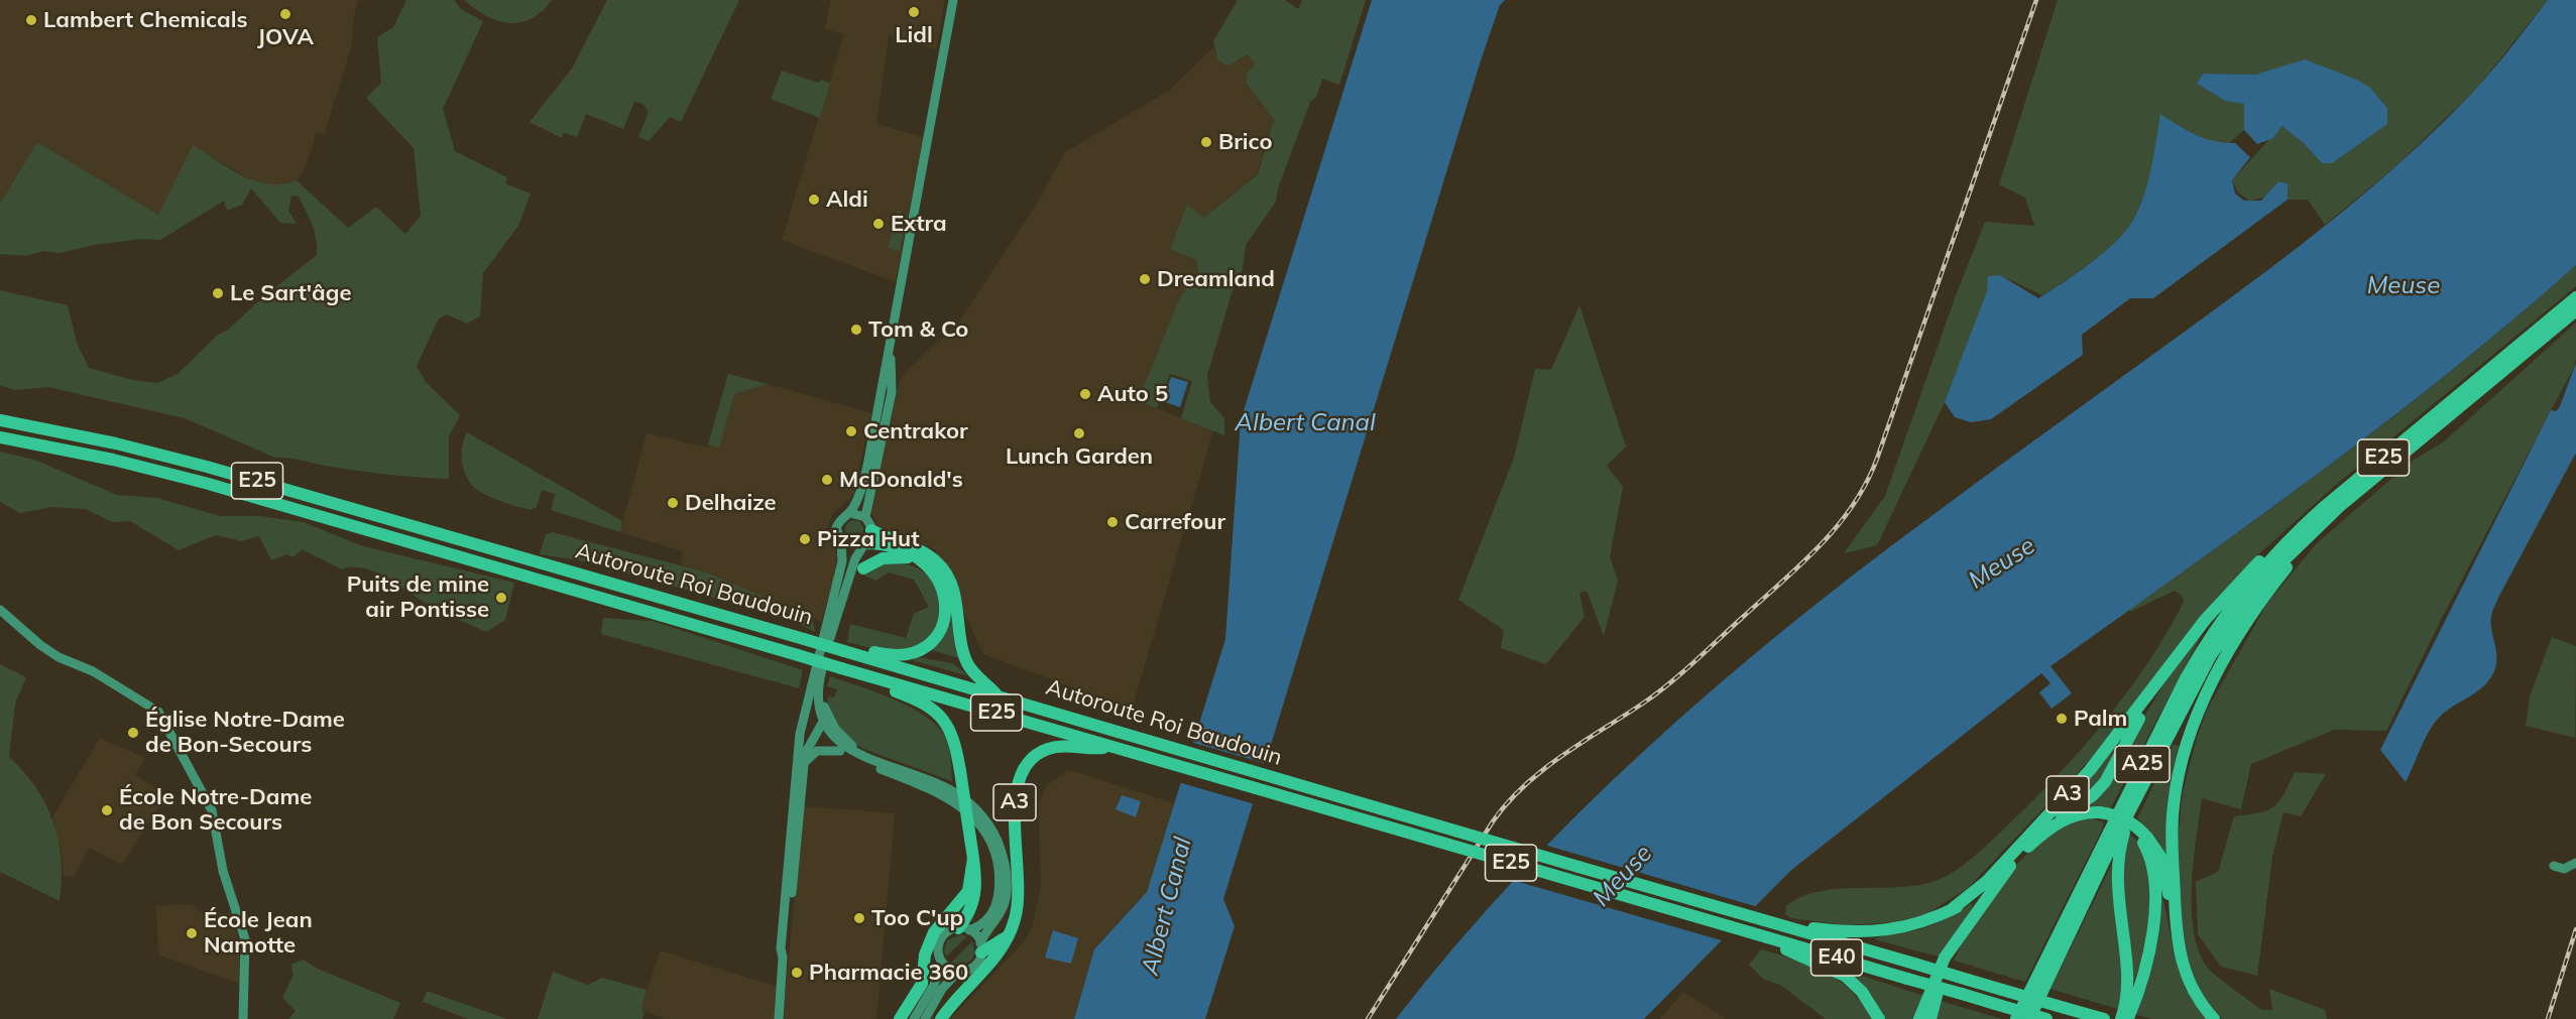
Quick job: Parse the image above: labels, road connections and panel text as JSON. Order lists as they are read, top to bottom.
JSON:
{
  "streets": {
    "highway": [
      "E25",
      "Autoroute Roi Baudouin",
      "A25",
      "A3",
      "E40"
    ]
  },
  "crossings": [
    ["E25", "A25"],
    ["E25", "A3"],
    ["Autoroute Roi Baudouin", "A3"],
    ["A25", "A3"]
  ],
  "water": ["Meuse", "Albert Canal"],
  "places": [
    "Lidl",
    "JOVA",
    "Lambert Chemicals",
    "Brico",
    "Aldi",
    "Extra",
    "Dreamland",
    "Le Sart'âge",
    "Tom & Co",
    "Auto 5",
    "Centrakor",
    "Lunch Garden",
    "McDonald's",
    "Delhaize",
    "Carrefour",
    "Pizza Hut",
    "Puits de mine air Pontisse",
    "Palm",
    "Église Notre-Dame de Bon-Secours",
    "École Notre-Dame de Bon Secours",
    "Too C'up",
    "École Jean Namotte",
    "Pharmacie 360"
  ]
}
